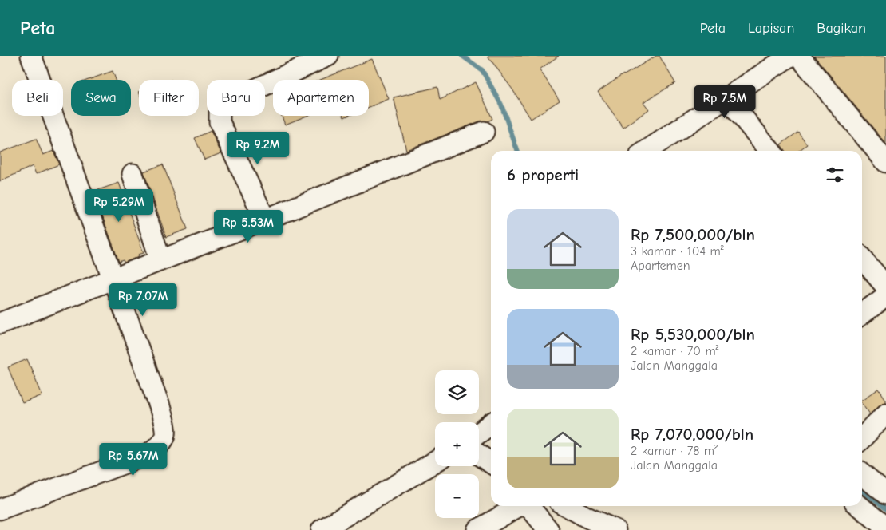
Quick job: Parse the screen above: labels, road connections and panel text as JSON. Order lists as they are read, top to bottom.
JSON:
{
  "page": {
    "header": "Peta",
    "nav": ["Peta", "Lapisan", "Bagikan"],
    "chip": [
      "Beli",
      "Sewa",
      "Filter",
      "Baru",
      "Apartemen"
    ],
    "price": [
      "Rp 7.5M",
      "Rp 9.2M",
      "Rp 5.29M",
      "Rp 5.53M",
      "Rp 7.07M",
      "Rp 5.67M"
    ],
    "heading": "6 properti",
    "list": [
      {
        "name": "Rp 7,500,000/bln",
        "note": "3 kamar · 104 m² · Apartemen"
      },
      {
        "name": "Rp 5,530,000/bln",
        "note": "2 kamar · 70 m² · Jalan Manggala"
      },
      {
        "name": "Rp 7,070,000/bln",
        "note": "2 kamar · 78 m² · Jalan Manggala"
      }
    ],
    "map_buttons": ["+", "−"]
  }
}
